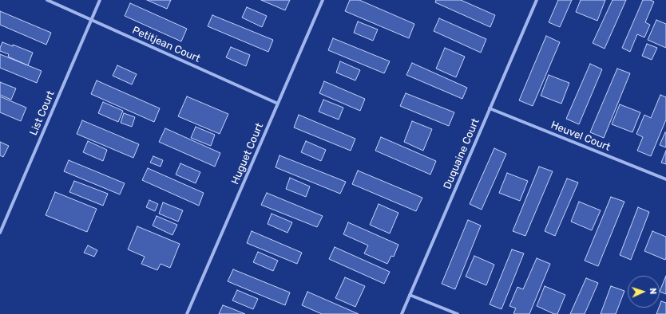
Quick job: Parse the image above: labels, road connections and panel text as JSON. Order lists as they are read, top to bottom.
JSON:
{
  "streets": {
    "street": [
      "Petitjean Court",
      "List Court",
      "Heuvel Court",
      "Huguet Court",
      "Duquaine Court"
    ]
  },
  "crossings": [
    ["Petitjean Court", "List Court"],
    ["Petitjean Court", "Huguet Court"],
    ["Heuvel Court", "Duquaine Court"]
  ],
  "north": "right"
}
